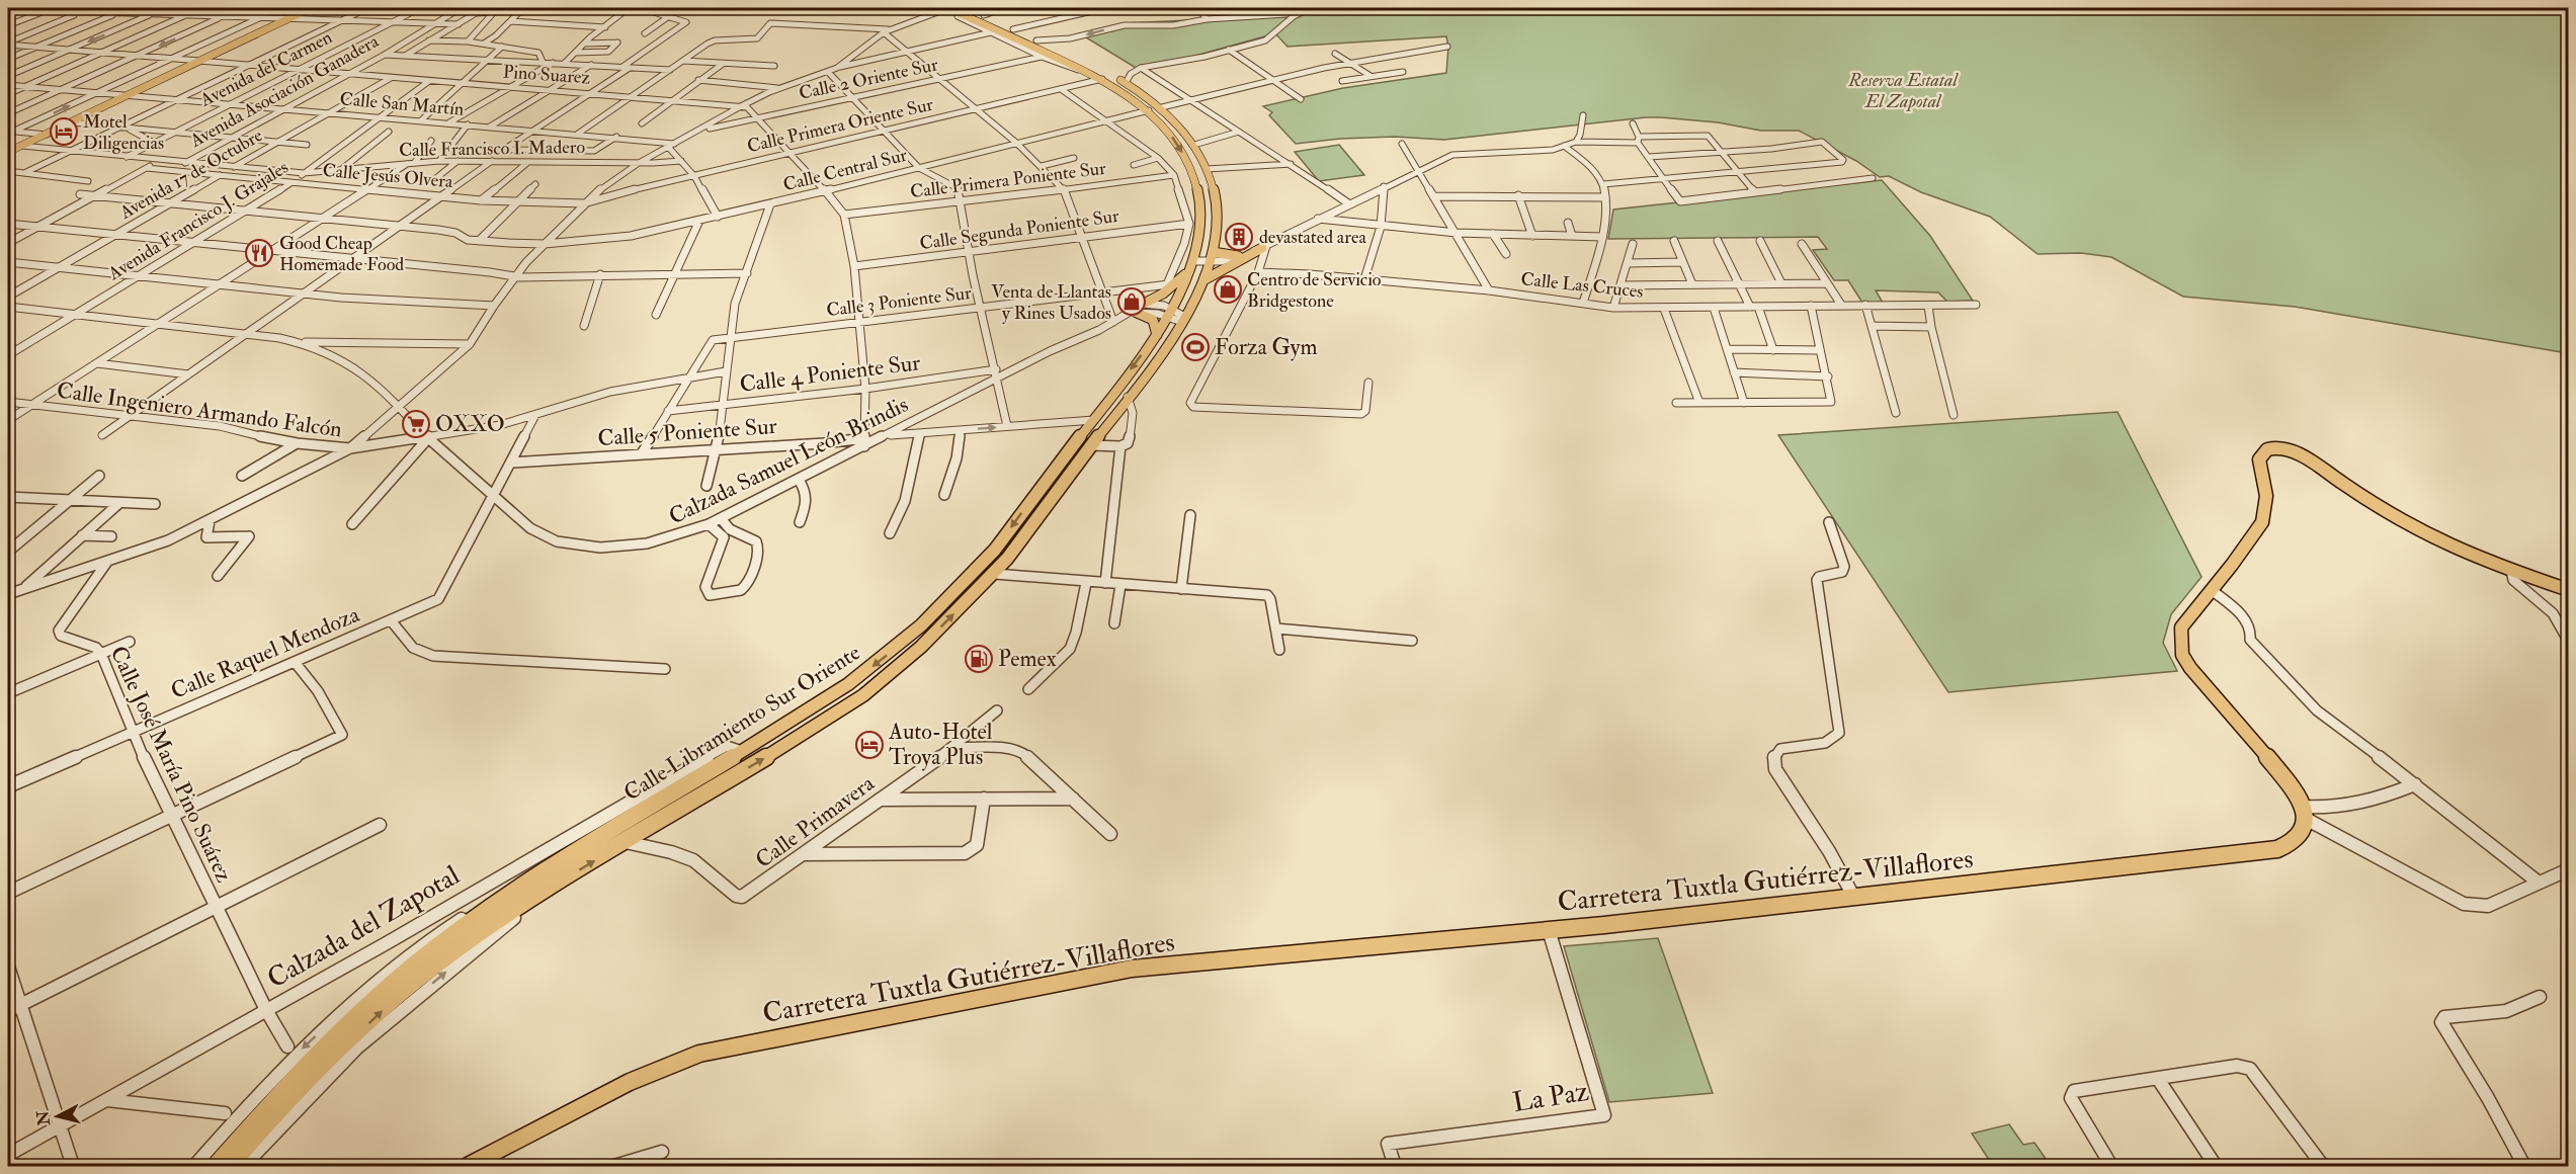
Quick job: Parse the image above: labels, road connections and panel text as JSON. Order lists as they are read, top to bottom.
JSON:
{
  "streets": {
    "main road": ["Calle Libramiento Sur Oriente", "Carretera Tuxtla Gutiérrez-Villaflores"],
    "street": [
      "Avenida del Carmen",
      "Pino Suarez",
      "Calle 2 Oriente Sur",
      "Avenida Asociación Ganadera",
      "Calle San Martín",
      "Calle Primera Oriente Sur",
      "Calle Francisco I. Madero",
      "Calle Central Sur",
      "Avenida 17 de Octubre",
      "Calle Jesús Olvera",
      "Calle Primera Poniente Sur",
      "Avenida Francisco J. Grajales",
      "Calle Segunda Poniente Sur",
      "Calle Las Cruces",
      "Calle 3 Poniente Sur",
      "Calle 4 Poniente Sur",
      "Calle Ingeniero Armando Falcón",
      "Calle 5 Poniente Sur",
      "Calzada Samuel León Brindis",
      "Calle Raquel Mendoza",
      "Calle José María Pino Suárez",
      "Calle Primavera",
      "Calzada del Zapotal",
      "La Paz"
    ]
  },
  "crossings": [
    ["Avenida del Carmen", "Pino Suarez"],
    ["Avenida del Carmen", "Calle San Martín"],
    ["Avenida del Carmen", "Calle Francisco I. Madero"],
    ["Pino Suarez", "Avenida Asociación Ganadera"],
    ["Pino Suarez", "Avenida 17 de Octubre"],
    ["Pino Suarez", "Avenida Francisco J. Grajales"],
    ["Avenida Asociación Ganadera", "Calle San Martín"],
    ["Avenida Asociación Ganadera", "Calle Francisco I. Madero"],
    ["Calle San Martín", "Avenida 17 de Octubre"],
    ["Calle San Martín", "Avenida Francisco J. Grajales"],
    ["Calle Primera Oriente Sur", "Calle Jesús Olvera"],
    ["Calle Primera Oriente Sur", "Calle Libramiento Sur Oriente"],
    ["Calle Francisco I. Madero", "Avenida 17 de Octubre"],
    ["Calle Francisco I. Madero", "Avenida Francisco J. Grajales"],
    ["Calle Central Sur", "Avenida 17 de Octubre"],
    ["Calle Central Sur", "Avenida Francisco J. Grajales"],
    ["Calle Central Sur", "Calle Libramiento Sur Oriente"],
    ["Avenida 17 de Octubre", "Calle Jesús Olvera"],
    ["Calle Jesús Olvera", "Avenida Francisco J. Grajales"],
    ["Avenida Francisco J. Grajales", "Calzada Samuel León Brindis"],
    ["Calle 3 Poniente Sur", "Calle 4 Poniente Sur"],
    ["Calle 3 Poniente Sur", "Calle 5 Poniente Sur"],
    ["Calle 4 Poniente Sur", "Calzada Samuel León Brindis"],
    ["Calle 5 Poniente Sur", "Calzada Samuel León Brindis"],
    ["Calzada Samuel León Brindis", "Calle Raquel Mendoza"],
    ["Calle Raquel Mendoza", "Calle José María Pino Suárez"],
    ["Calle Libramiento Sur Oriente", "Calle Primavera"],
    ["Calle Libramiento Sur Oriente", "Calzada del Zapotal"],
    ["Calle José María Pino Suárez", "Calzada del Zapotal"],
    ["Carretera Tuxtla Gutiérrez-Villaflores", "La Paz"]
  ],
  "parks": ["Reserva Estatal El Zapotal"],
  "places": {
    "hotel": ["Motel Diligencias", "Auto-Hotel Troya Plus"],
    "building": ["devastated area"],
    "restaurant": ["Good Cheap Homemade Food"],
    "shop": ["Centro de Servicio Bridgestone", "Venta de Llantas y Rines Usados"],
    "sports": ["Forza Gym"],
    "supermarket": ["OXXO"],
    "fuel station": ["Pemex"]
  },
  "north": "left"
}
